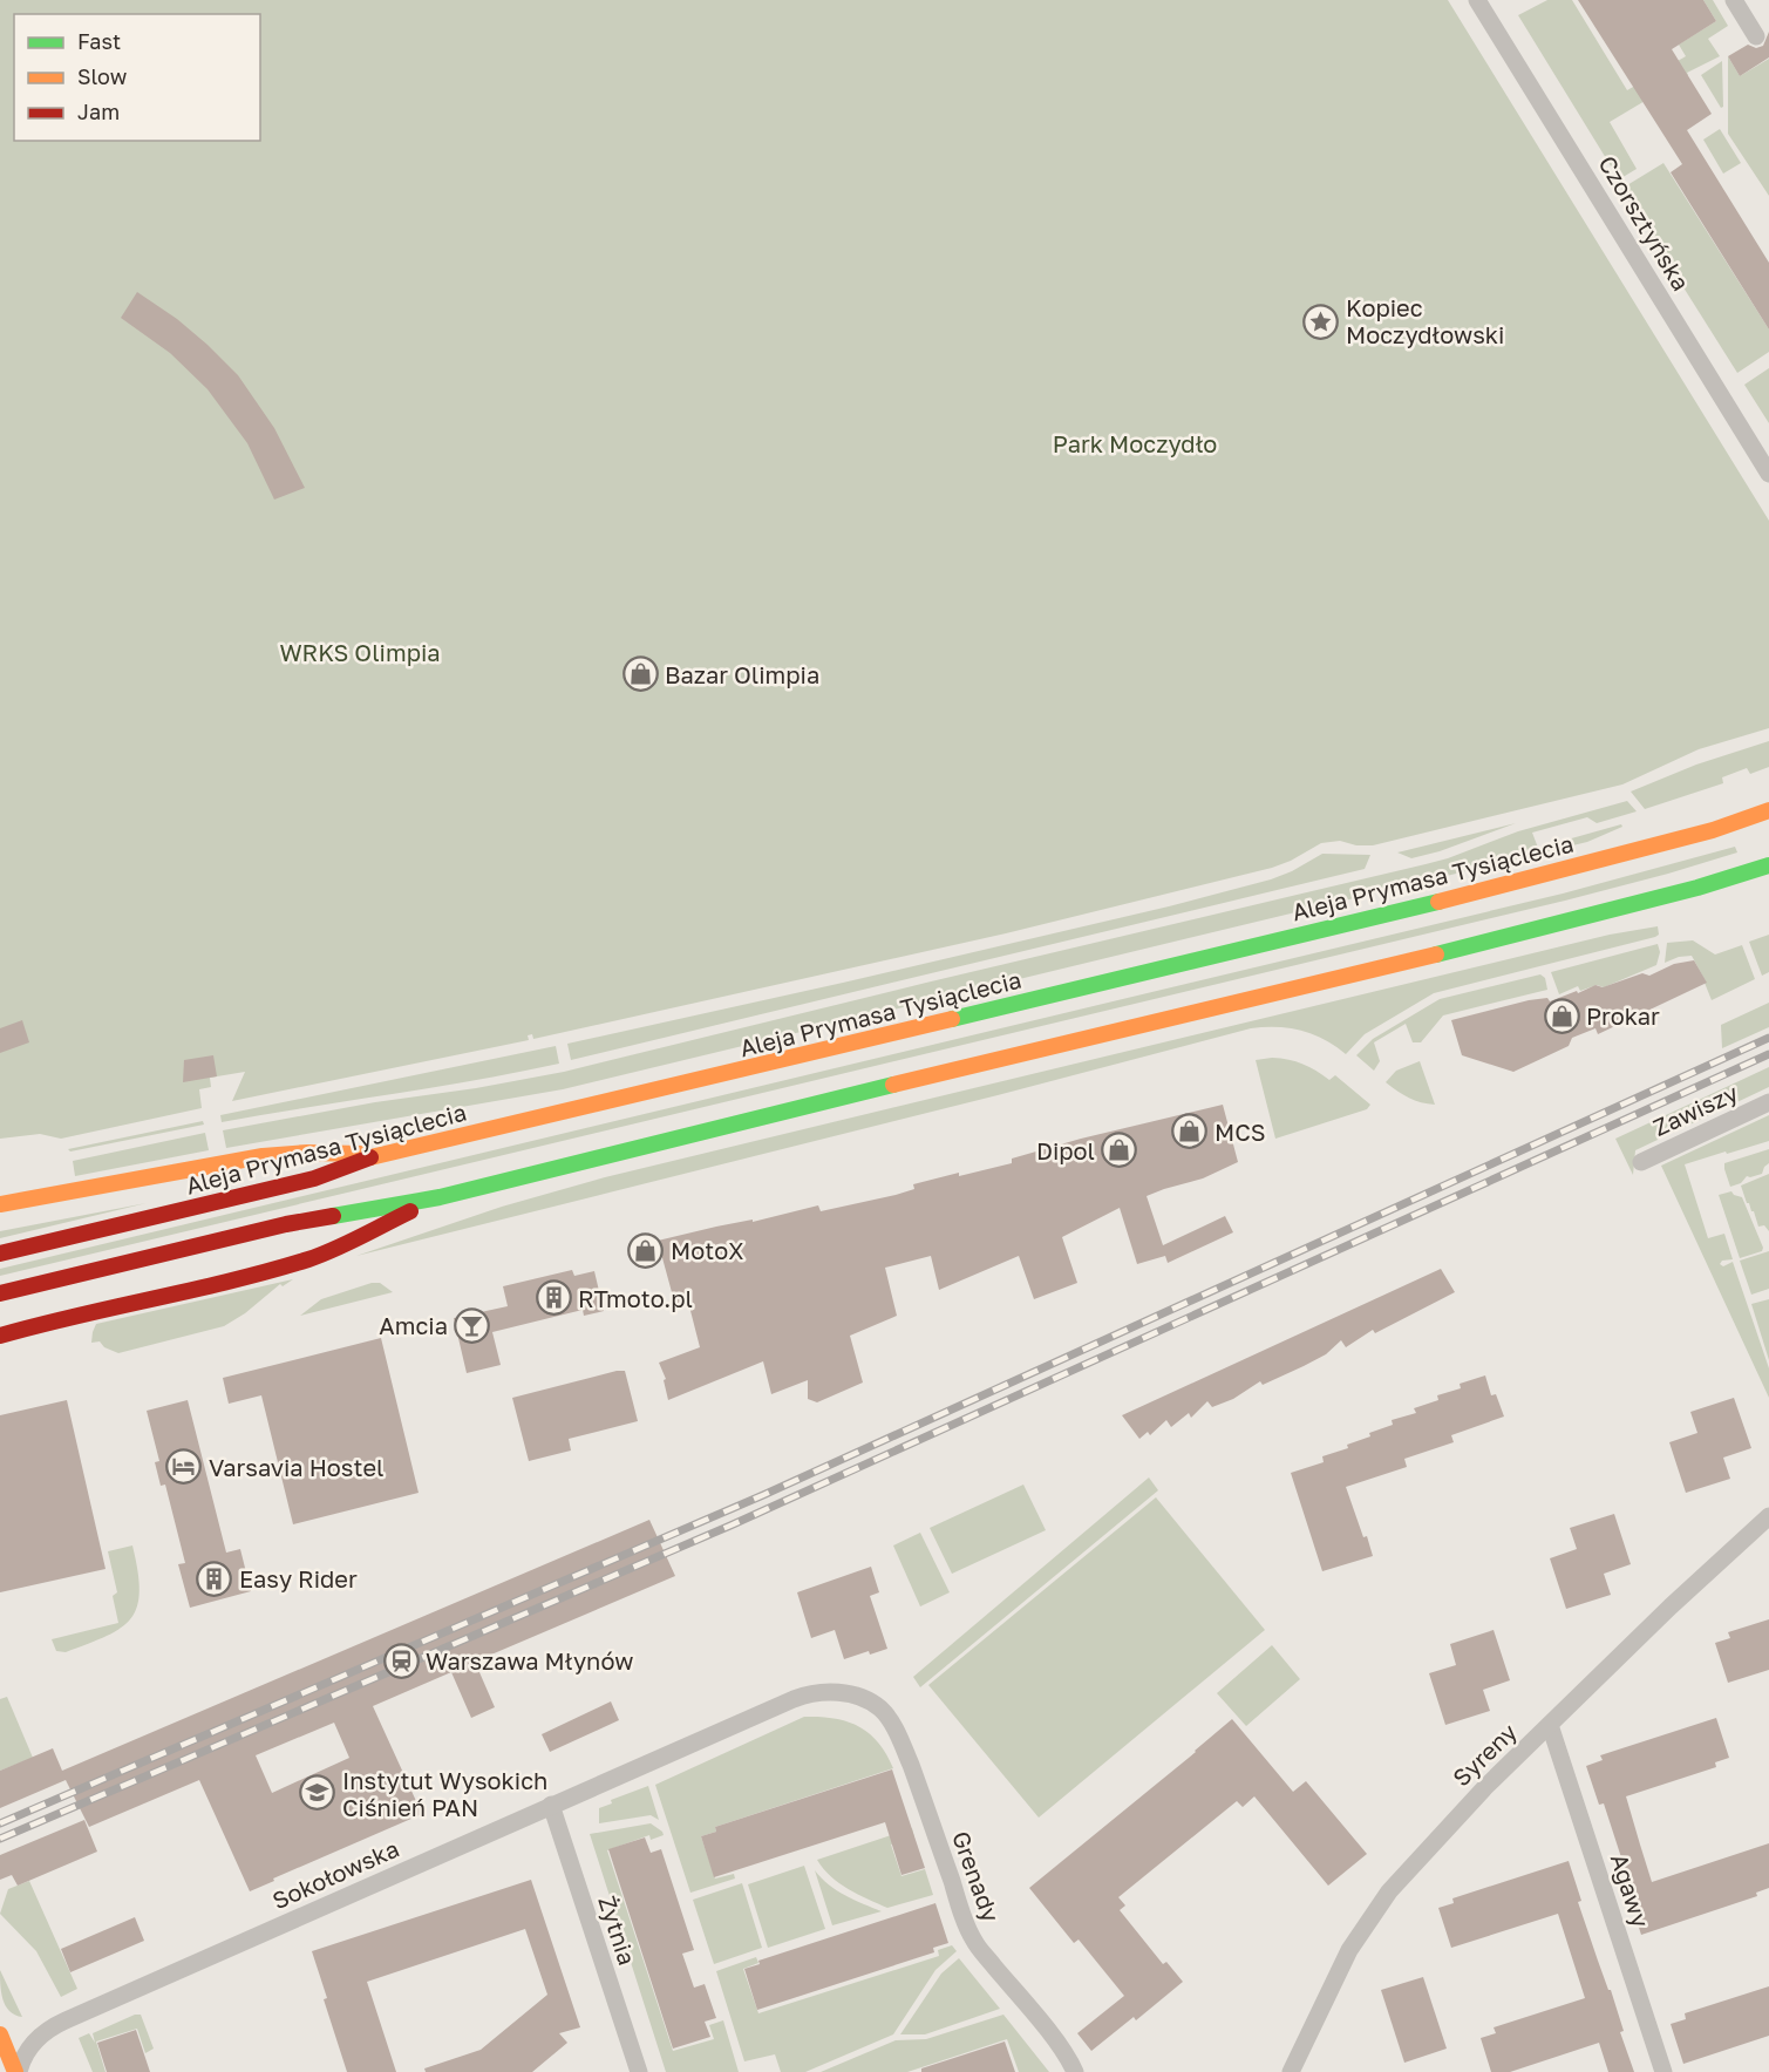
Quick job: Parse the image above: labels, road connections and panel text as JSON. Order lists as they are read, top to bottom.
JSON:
{
  "streets": {
    "main road": ["Aleja Prymasa Tysiąclecia"],
    "street": [
      "Czorsztyńska",
      "Zawiszy",
      "Syreny",
      "Sokołowska",
      "Grenady",
      "Agawy",
      "Żytnia"
    ]
  },
  "crossings": [
    ["Syreny", "Agawy"],
    ["Sokołowska", "Grenady"],
    ["Sokołowska", "Żytnia"]
  ],
  "parks": ["Park Moczydło", "WRKS Olimpia"],
  "places": {
    "place": ["Kopiec Moczydłowski"],
    "shop": [
      "Bazar Olimpia",
      "Prokar",
      "MCS",
      "Dipol",
      "MotoX"
    ],
    "building": ["RTmoto.pl", "Easy Rider"],
    "bar": ["Amcia"],
    "hotel": ["Varsavia Hostel"],
    "station": ["Warszawa Młynów"],
    "school or university": ["Instytut Wysokich Ciśnień PAN"]
  },
  "legend": ["Fast", "Slow", "Jam"]
}
